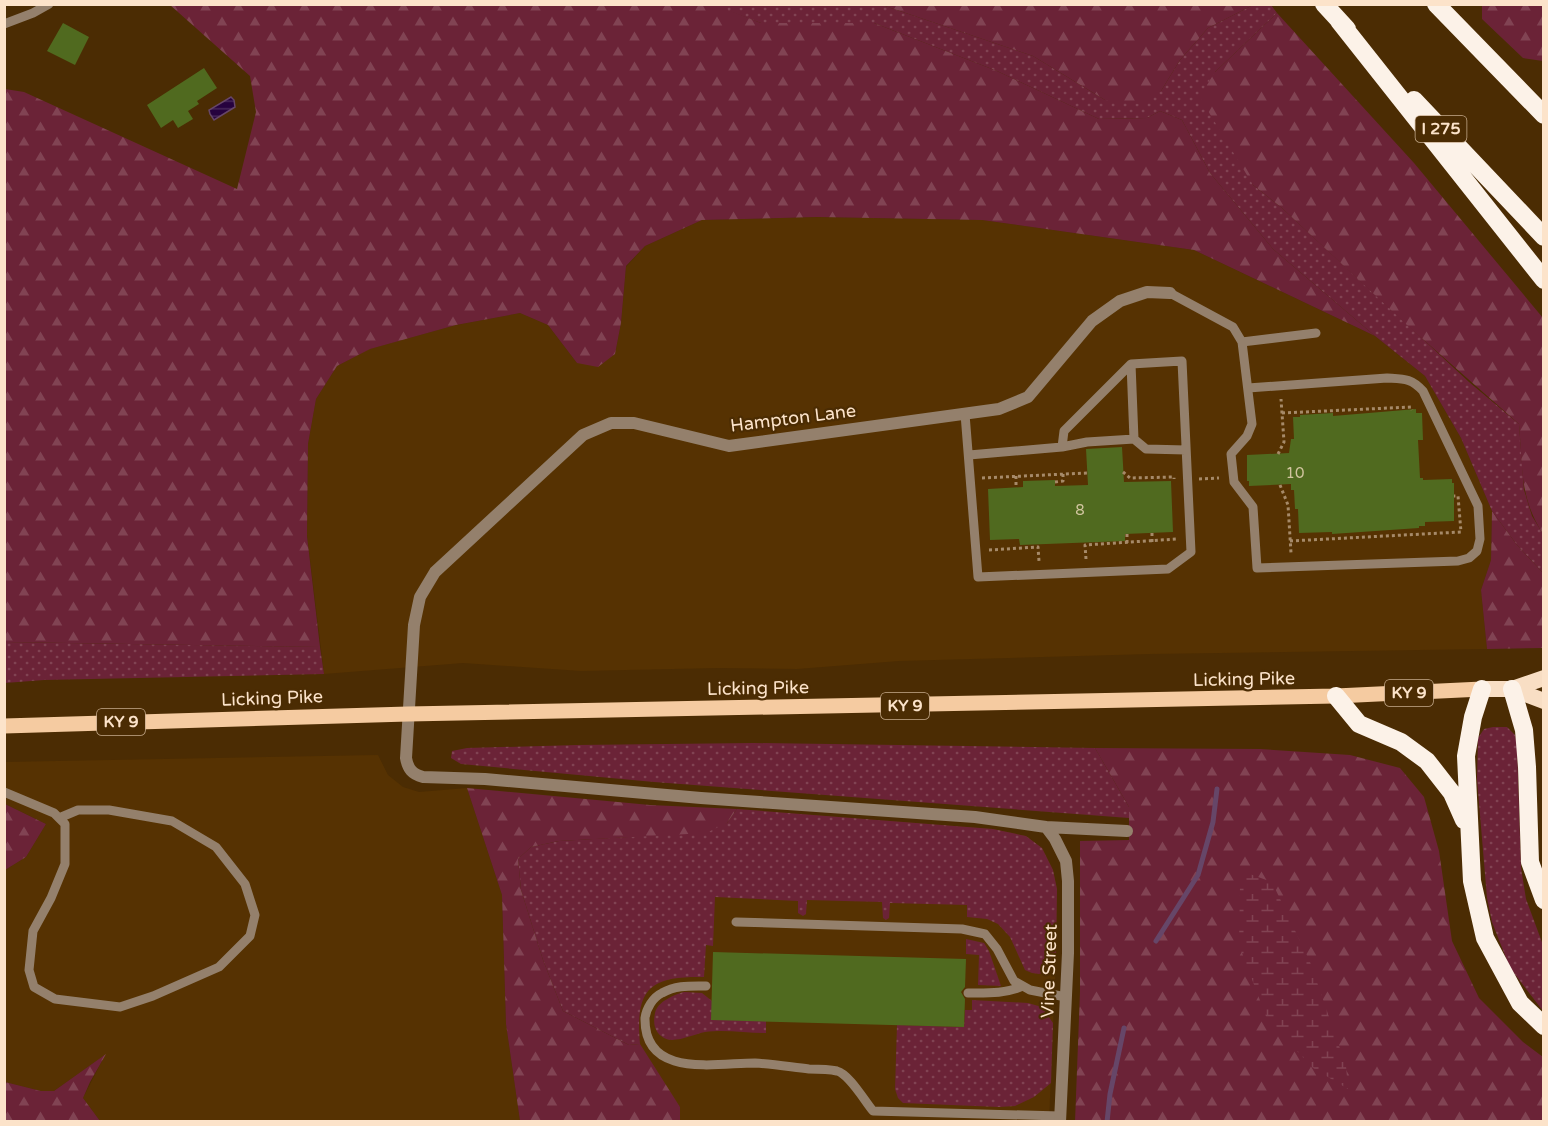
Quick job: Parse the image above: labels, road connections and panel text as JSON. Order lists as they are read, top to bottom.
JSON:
{
  "streets": {
    "highway": ["I 275", "Licking Pike", "KY 9"],
    "street": ["Hampton Lane", "Vine Street"]
  },
  "crossings": [
    ["Hampton Lane", "Licking Pike"],
    ["Hampton Lane", "Vine Street"]
  ],
  "house_numbers": ["10", "8"]
}
